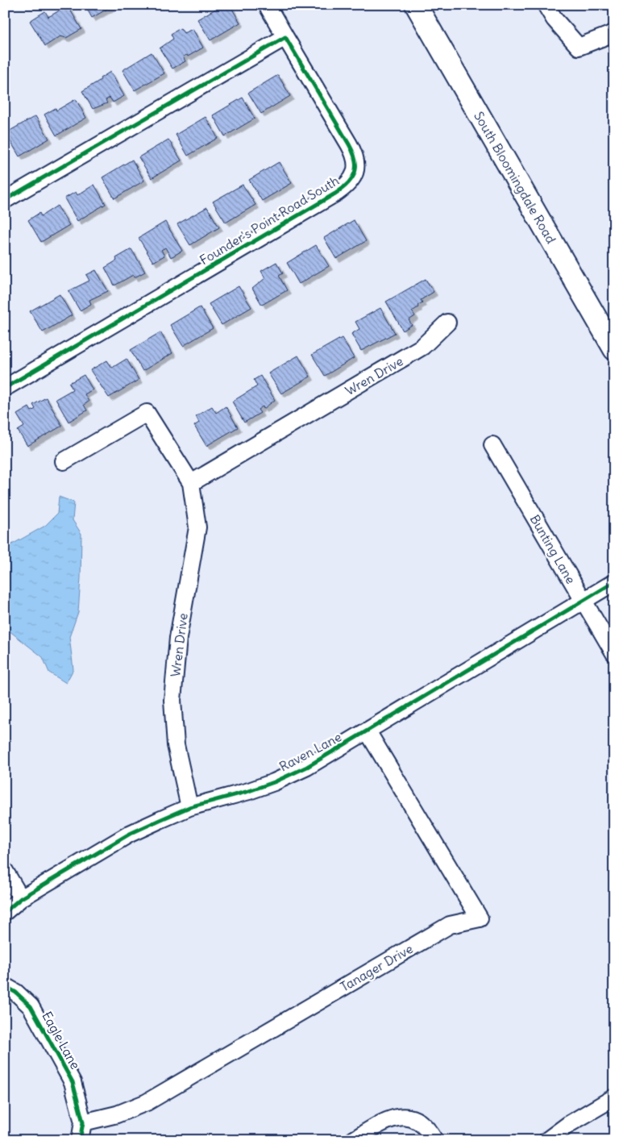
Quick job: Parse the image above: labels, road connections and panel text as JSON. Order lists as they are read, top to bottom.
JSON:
{
  "streets": {
    "main road": ["South Bloomingdale Road"],
    "street": [
      "Founder's Point Road South",
      "Wren Drive",
      "Bunting Lane",
      "Raven Lane",
      "Tanager Drive",
      "Eagle Lane"
    ]
  },
  "crossings": [
    ["Wren Drive", "Raven Lane"],
    ["Bunting Lane", "Raven Lane"],
    ["Raven Lane", "Tanager Drive"],
    ["Tanager Drive", "Eagle Lane"]
  ]
}
